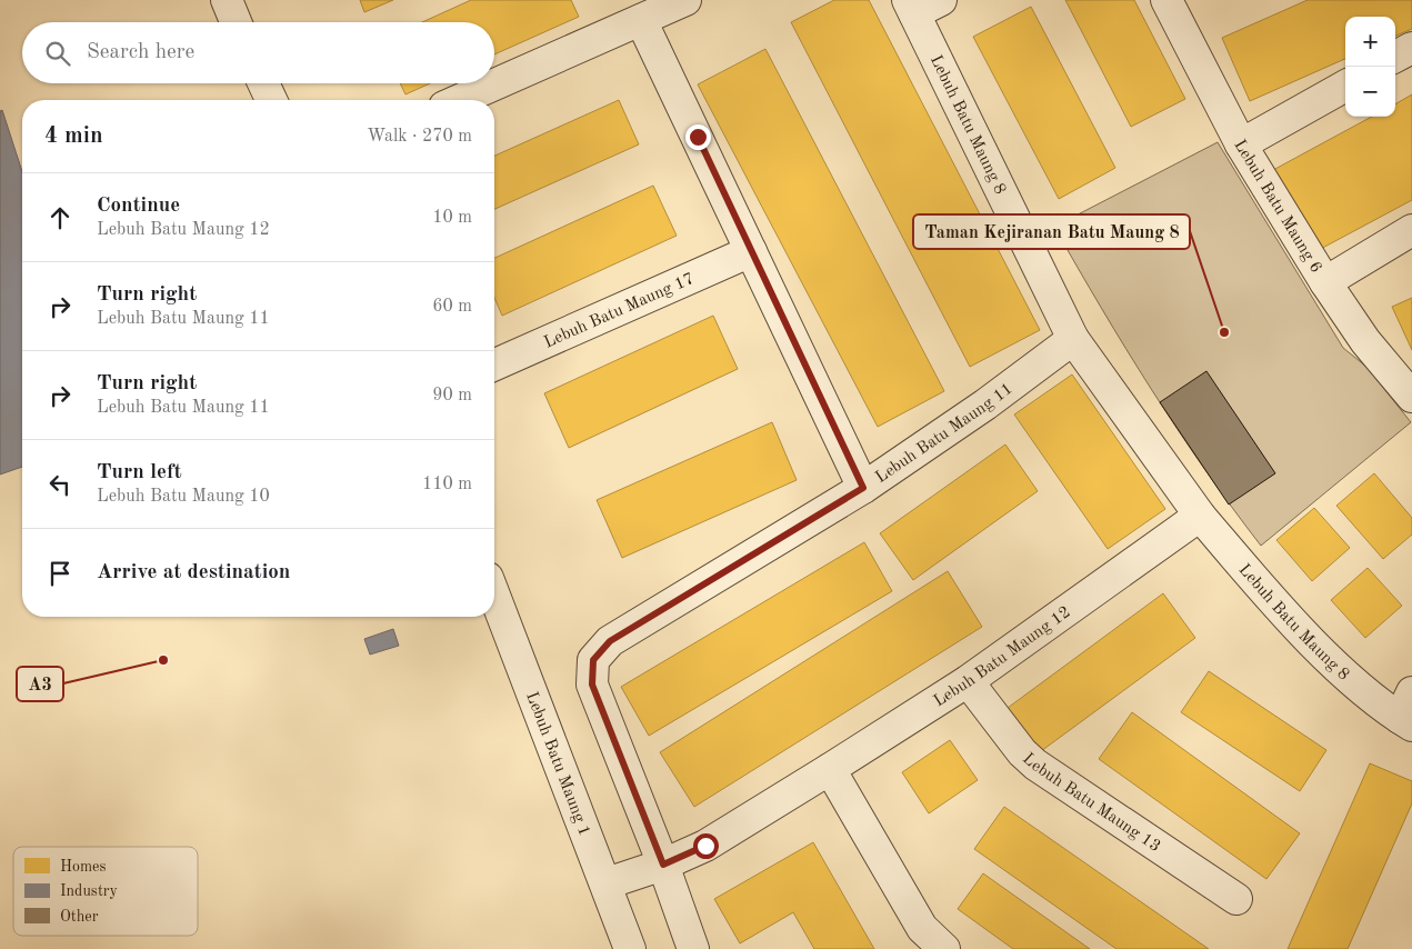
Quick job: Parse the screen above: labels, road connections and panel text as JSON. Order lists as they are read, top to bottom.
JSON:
{
  "streets": {
    "street": [
      "Lebuh Batu Maung 8",
      "Lebuh Batu Maung 6",
      "Lebuh Batu Maung 17",
      "Lebuh Batu Maung 11",
      "Lebuh Batu Maung 12",
      "Lebuh Batu Maung 1",
      "Lebuh Batu Maung 13"
    ]
  },
  "crossings": [
    ["Lebuh Batu Maung 8", "Lebuh Batu Maung 11"],
    ["Lebuh Batu Maung 8", "Lebuh Batu Maung 12"],
    ["Lebuh Batu Maung 11", "Lebuh Batu Maung 12"],
    ["Lebuh Batu Maung 12", "Lebuh Batu Maung 1"],
    ["Lebuh Batu Maung 12", "Lebuh Batu Maung 13"]
  ],
  "places": ["Taman Kejiranan Batu Maung 8", "A3"],
  "legend": ["Homes", "Industry", "Other"],
  "page": {
    "map_buttons": ["+", "−"],
    "search": "Search here",
    "heading": ["4 min", "Walk · 270 m"],
    "list": [
      ["Continue", "Lebuh Batu Maung 12", "10 m"],
      ["Turn right", "Lebuh Batu Maung 11", "60 m"],
      ["Turn right", "Lebuh Batu Maung 11", "90 m"],
      ["Turn left", "Lebuh Batu Maung 10", "110 m"],
      "Arrive at destination"
    ]
  }
}
